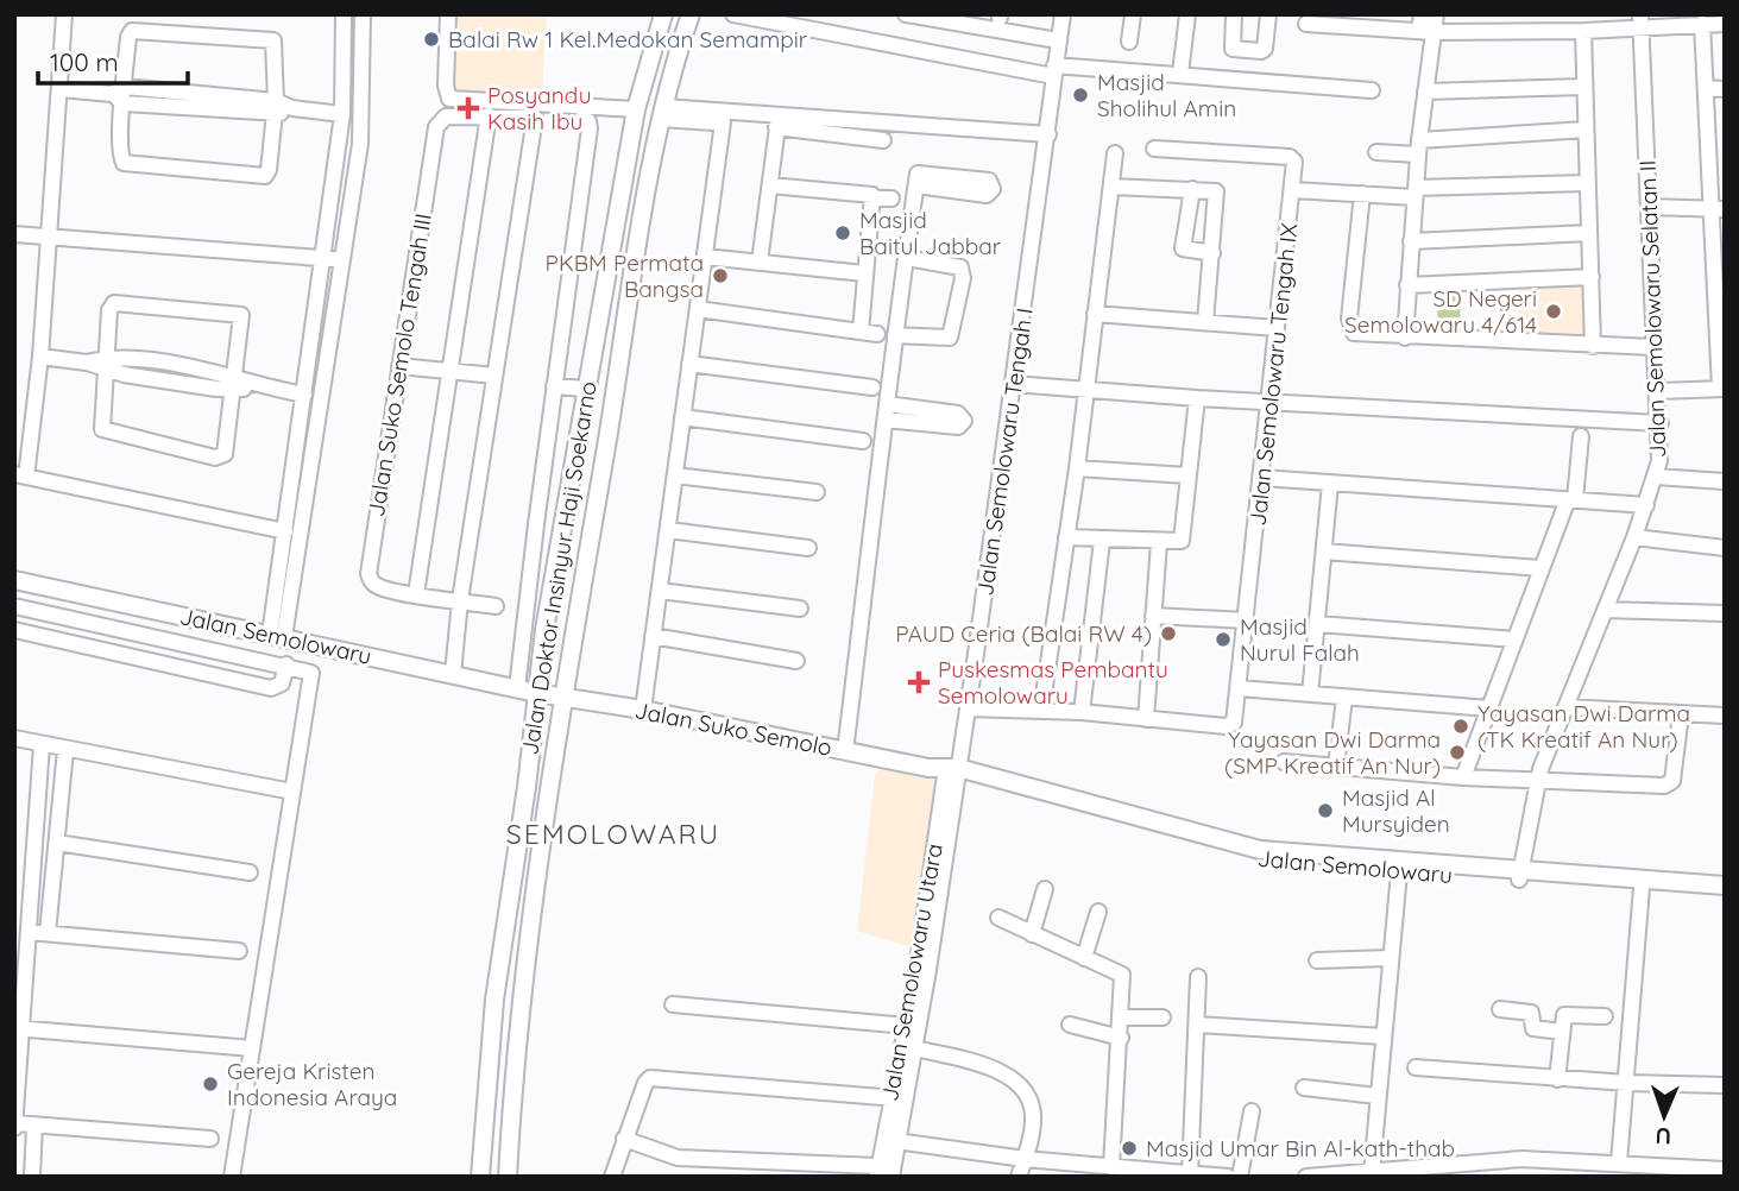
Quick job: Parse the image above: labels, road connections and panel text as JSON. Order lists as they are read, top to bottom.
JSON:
{
  "streets": {
    "main road": ["Jalan Doktor Insinyur Haji Soekarno", "Jalan Semolowaru", "Jalan Suko Semolo"],
    "street": [
      "Jalan Semolowaru Selatan II",
      "Jalan Suko Semolo Tengah III",
      "Jalan Semolowaru Tengah IX",
      "Jalan Semolowaru Tengah I",
      "Jalan Semolowaru Utara"
    ]
  },
  "crossings": [
    ["Jalan Semolowaru Selatan II", "Jalan Semolowaru"],
    ["Jalan Semolowaru Tengah I", "Jalan Semolowaru"],
    ["Jalan Semolowaru Tengah I", "Jalan Suko Semolo"],
    ["Jalan Semolowaru Tengah I", "Jalan Semolowaru Utara"],
    ["Jalan Doktor Insinyur Haji Soekarno", "Jalan Semolowaru"],
    ["Jalan Doktor Insinyur Haji Soekarno", "Jalan Suko Semolo"],
    ["Jalan Semolowaru", "Jalan Suko Semolo"],
    ["Jalan Semolowaru", "Jalan Semolowaru Utara"],
    ["Jalan Suko Semolo", "Jalan Semolowaru Utara"]
  ],
  "districts": ["SEMOLOWARU"],
  "places": {
    "other": [
      "Balai Rw 1 Kel.Medokan Semampir",
      "Masjid Sholihul Amin",
      "Masjid Baitul Jabbar",
      "PKBM Permata Bangsa",
      "SD Negeri Semolowaru 4/614",
      "PAUD Ceria (Balai RW 4)",
      "Masjid Nurul Falah",
      "Yayasan Dwi Darma (TK Kreatif An Nur)",
      "Yayasan Dwi Darma (SMP Kreatif An Nur)",
      "Masjid Al Mursyiden",
      "Gereja Kristen Indonesia Araya",
      "Masjid Umar Bin Al-kath-thab"
    ],
    "health": ["Posyandu Kasih Ibu", "Puskesmas Pembantu Semolowaru"]
  },
  "scale_bar": "100 m",
  "north": "bottom"
}
